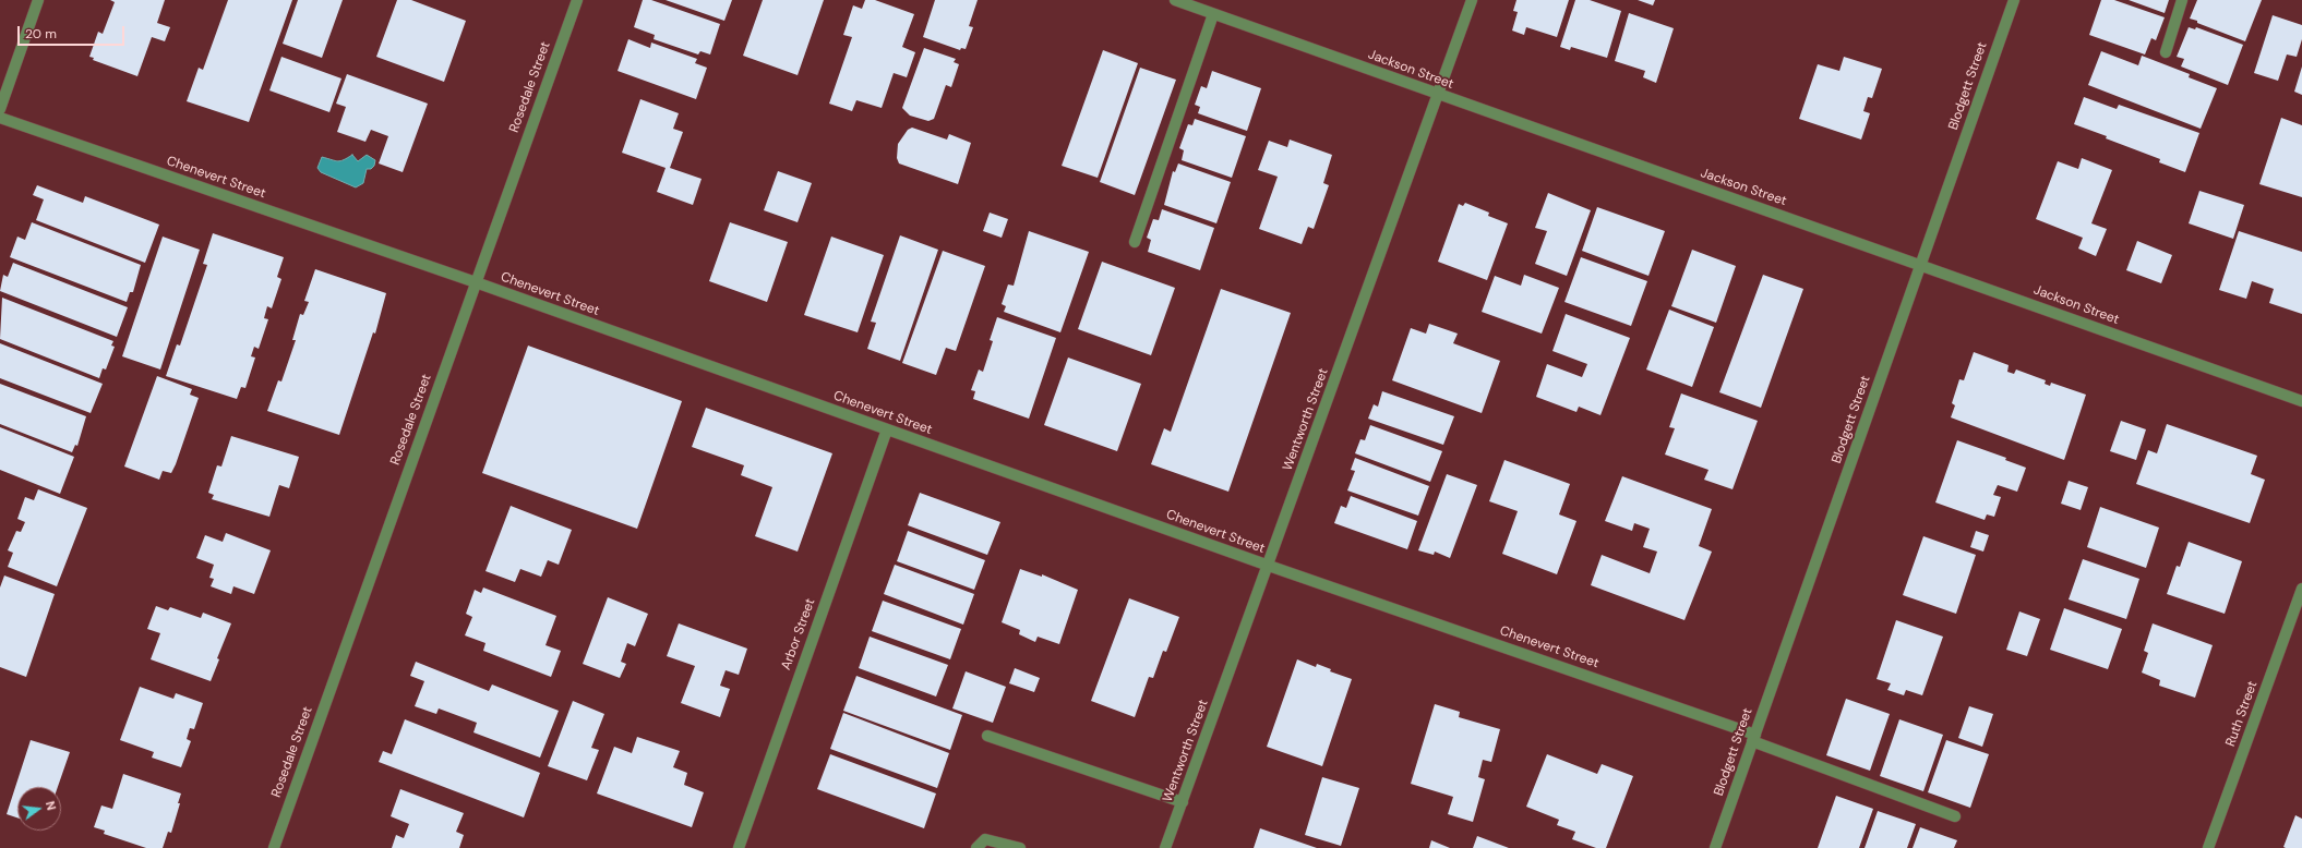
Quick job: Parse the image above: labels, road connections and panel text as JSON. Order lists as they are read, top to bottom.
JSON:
{
  "streets": {
    "street": [
      "Jackson Street",
      "Blodgett Street",
      "Rosedale Street",
      "Chenevert Street",
      "Wentworth Street",
      "Arbor Street",
      "Ruth Street"
    ]
  },
  "crossings": [
    ["Jackson Street", "Blodgett Street"],
    ["Jackson Street", "Wentworth Street"],
    ["Blodgett Street", "Chenevert Street"],
    ["Rosedale Street", "Chenevert Street"],
    ["Chenevert Street", "Wentworth Street"],
    ["Chenevert Street", "Arbor Street"]
  ],
  "scale_bar": "20 m",
  "north": "right"
}
